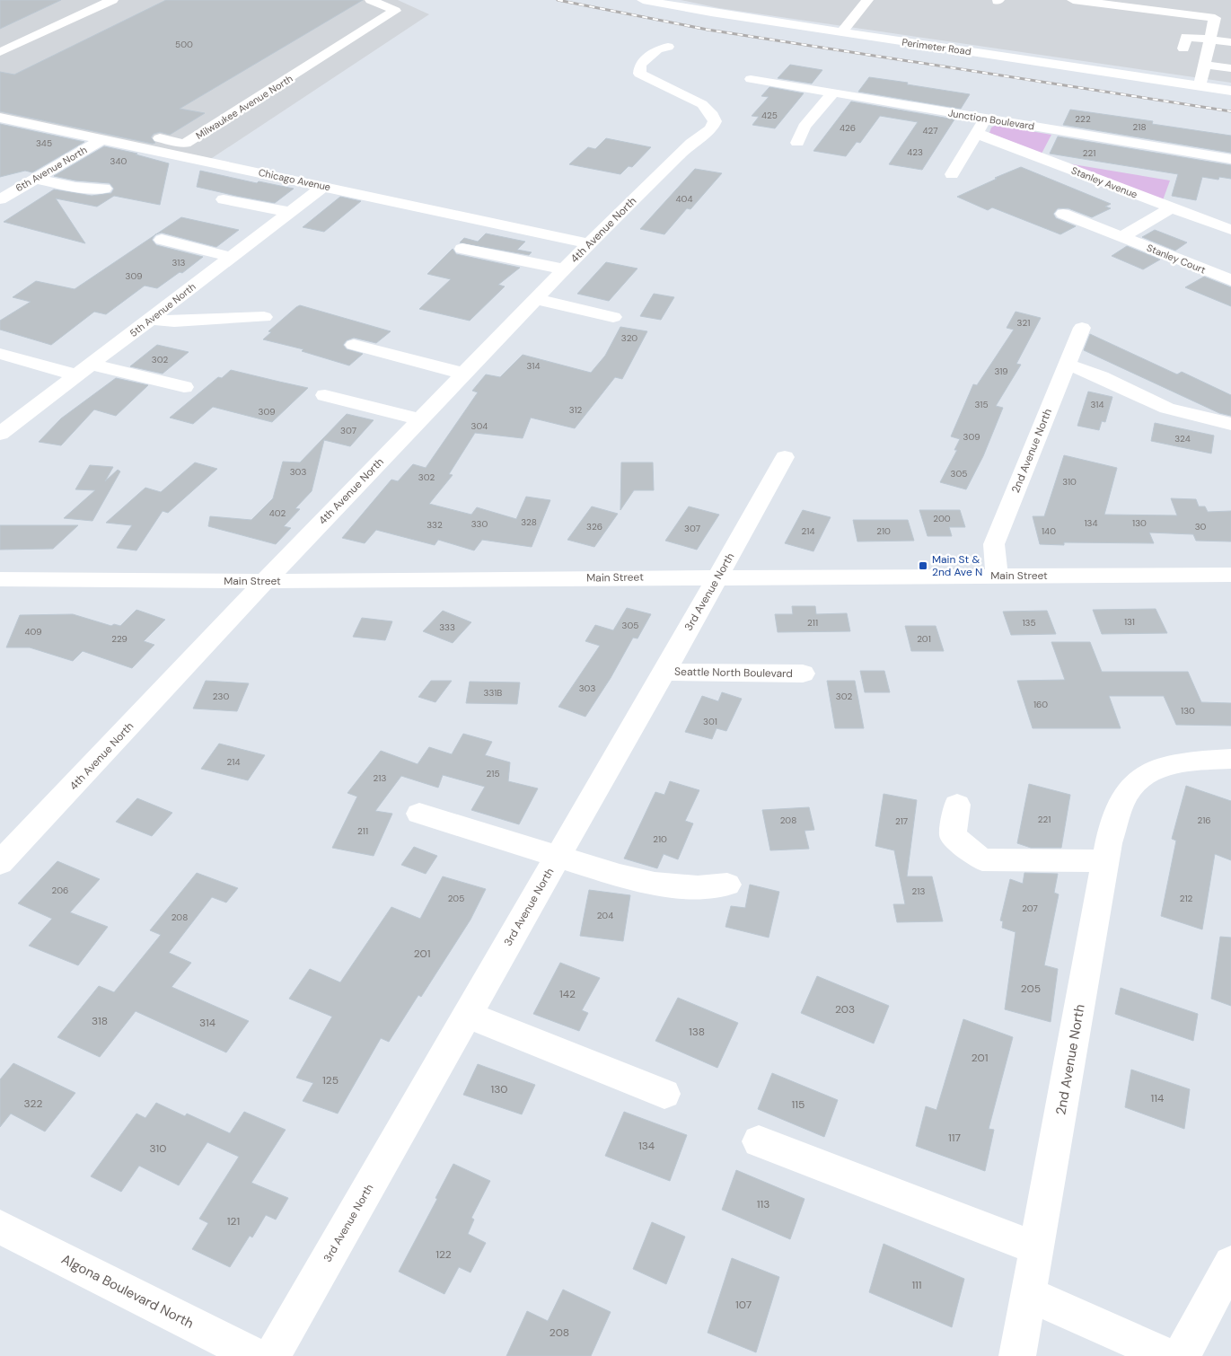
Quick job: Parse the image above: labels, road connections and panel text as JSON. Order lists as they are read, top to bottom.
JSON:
{
  "streets": {
    "street": [
      "Perimeter Road",
      "Milwaukee Avenue North",
      "Junction Boulevard",
      "6th Avenue North",
      "Chicago Avenue",
      "Stanley Avenue",
      "4th Avenue North",
      "Stanley Court",
      "5th Avenue North",
      "2nd Avenue North",
      "Main Street",
      "3rd Avenue North",
      "Seattle North Boulevard",
      "Algona Boulevard North"
    ]
  },
  "crossings": [
    ["6th Avenue North", "Chicago Avenue"],
    ["Chicago Avenue", "4th Avenue North"],
    ["Chicago Avenue", "5th Avenue North"],
    ["4th Avenue North", "Main Street"],
    ["2nd Avenue North", "Main Street"],
    ["Main Street", "3rd Avenue North"],
    ["3rd Avenue North", "Seattle North Boulevard"]
  ],
  "places": {
    "transit": ["Main St & 2nd Ave N"]
  },
  "house_numbers": [
    "500",
    "425",
    "222",
    "218",
    "426",
    "427",
    "345",
    "423",
    "221",
    "340",
    "404",
    "313",
    "309",
    "321",
    "320",
    "302",
    "314",
    "319",
    "315",
    "314",
    "312",
    "309",
    "304",
    "307",
    "309",
    "324",
    "303",
    "305",
    "302",
    "310",
    "402",
    "200",
    "328",
    "134",
    "130",
    "330",
    "332",
    "326",
    "30",
    "307",
    "214",
    "210",
    "140",
    "131",
    "211",
    "135",
    "305",
    "333",
    "409",
    "229",
    "201",
    "303",
    "331B",
    "230",
    "302",
    "160",
    "130",
    "301",
    "214",
    "215",
    "213",
    "221",
    "208",
    "216",
    "217",
    "211",
    "210",
    "206",
    "213",
    "205",
    "212",
    "207",
    "204",
    "208",
    "201",
    "205",
    "142",
    "203",
    "318",
    "314",
    "138",
    "201",
    "125",
    "130",
    "114",
    "322",
    "115",
    "117",
    "134",
    "310",
    "113",
    "121",
    "122",
    "111",
    "107",
    "208"
  ]
}
